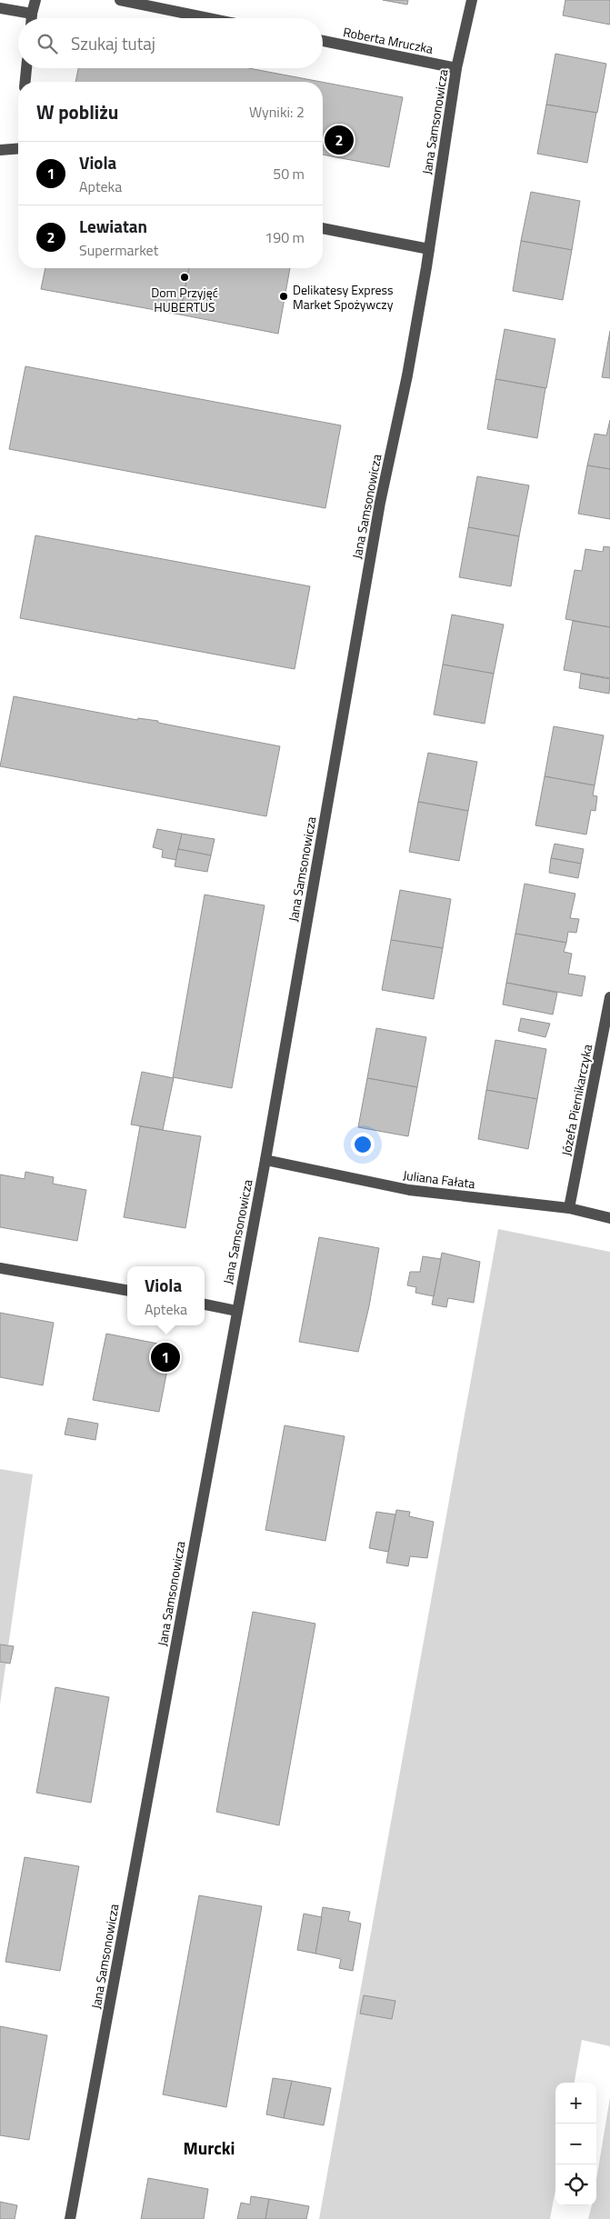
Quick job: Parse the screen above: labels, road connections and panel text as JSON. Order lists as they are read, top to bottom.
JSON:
{
  "streets": {
    "street": [
      "Roberta Mruczka",
      "Jana Samsonowicza",
      "Józefa Piernikarczyka",
      "Juliana Fałata"
    ]
  },
  "crossings": [
    ["Roberta Mruczka", "Jana Samsonowicza"],
    ["Jana Samsonowicza", "Juliana Fałata"],
    ["Józefa Piernikarczyka", "Juliana Fałata"]
  ],
  "districts": ["Murcki"],
  "places": ["Dom Przyjęć HUBERTUS", "Delikatesy Express Market Spożywczy"],
  "page": {
    "search": "Szukaj tutaj",
    "heading": ["W pobliżu", "Wyniki: 2"],
    "pins": ["2", "1"],
    "list": [
      {
        "mark": "1",
        "name": "Viola",
        "note": "Apteka",
        "value": "50 m"
      },
      {
        "mark": "2",
        "name": "Lewiatan",
        "note": "Supermarket",
        "value": "190 m"
      }
    ],
    "popup": ["Viola", "Apteka"],
    "map_buttons": ["+", "−"]
  }
}
